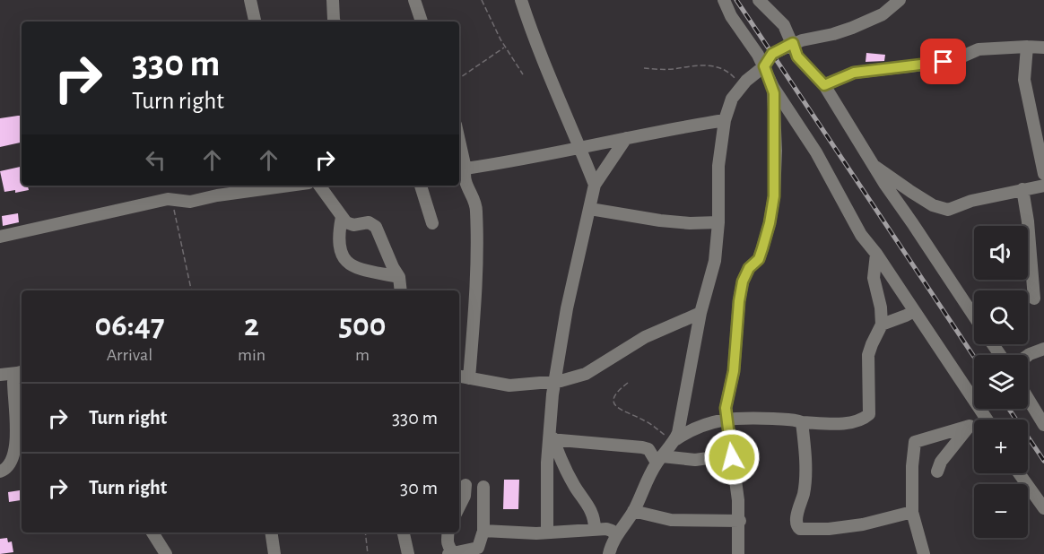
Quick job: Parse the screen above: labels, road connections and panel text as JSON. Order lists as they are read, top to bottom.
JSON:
{
  "page": {
    "turn": ["330 m", "Turn right"],
    "map_buttons": ["+", "−"],
    "eta": [
      "06:47",
      "Arrival",
      "2",
      "min",
      "500",
      "m"
    ],
    "list": [
      {
        "name": "Turn right",
        "value": "330 m"
      },
      {
        "name": "Turn right",
        "value": "30 m"
      }
    ]
  }
}
